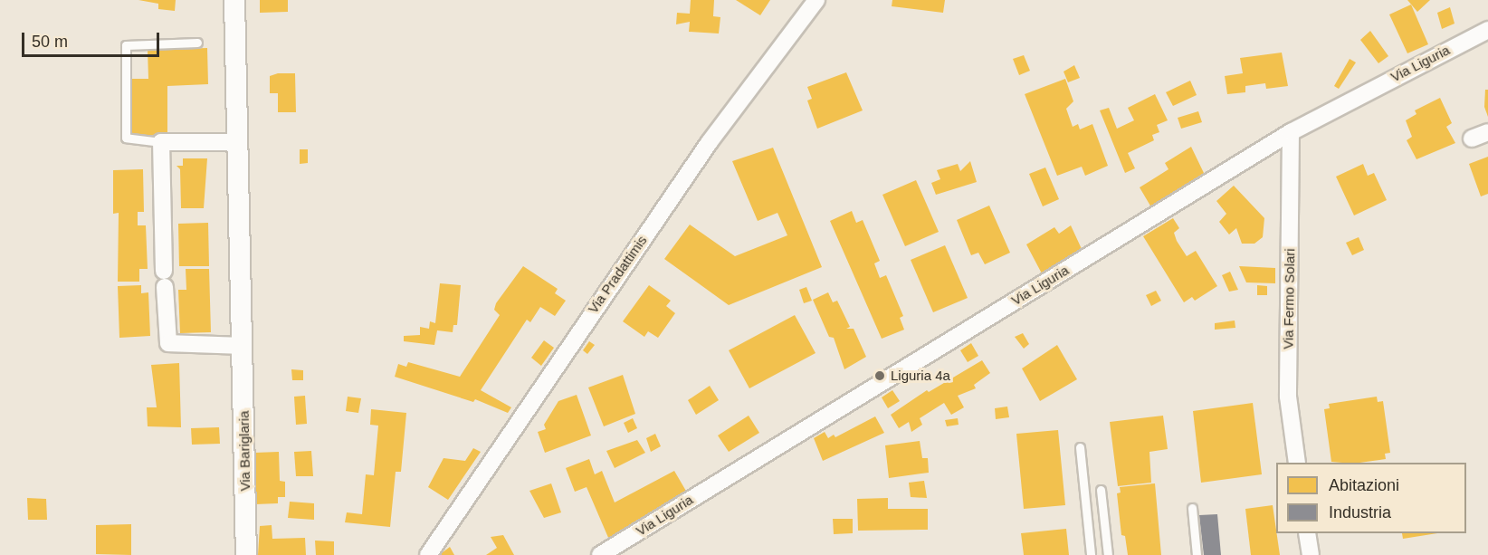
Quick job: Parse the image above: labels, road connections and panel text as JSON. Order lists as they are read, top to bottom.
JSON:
{
  "streets": {
    "street": [
      "Via Liguria",
      "Via Pradattimis",
      "Via Fermo Solari",
      "Via Bariglaria"
    ]
  },
  "crossings": [
    ["Via Liguria", "Via Fermo Solari"]
  ],
  "places": ["Liguria 4a"],
  "legend": ["Abitazioni", "Industria"],
  "scale_bar": "50 m"
}
